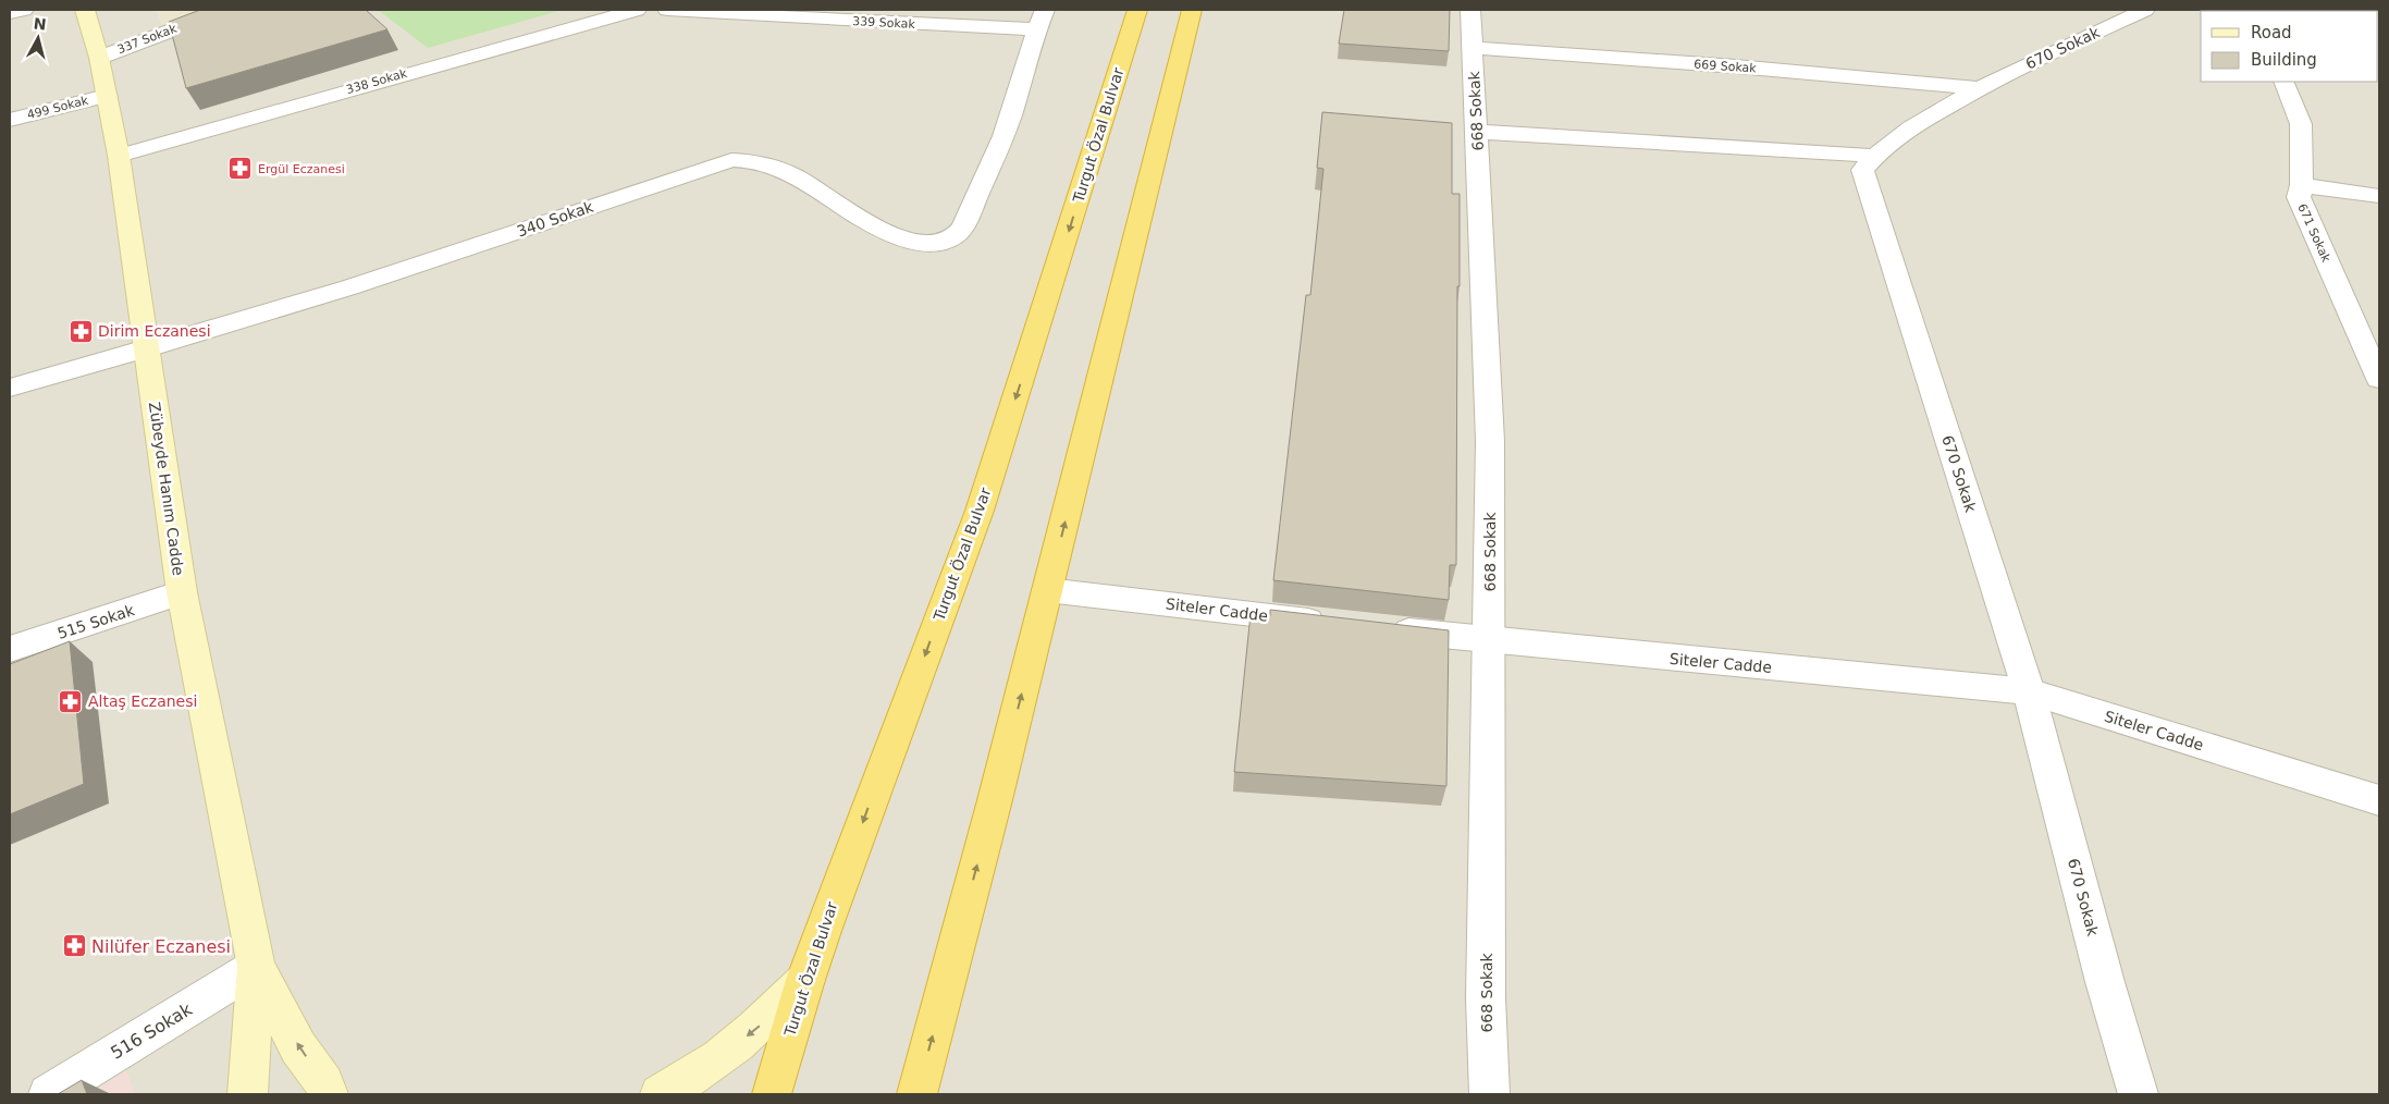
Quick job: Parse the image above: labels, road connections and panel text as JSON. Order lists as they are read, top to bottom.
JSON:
{
  "streets": {
    "highway": ["Turgut Özal Bulvar"],
    "main road": ["Zübeyde Hanım Cadde"],
    "street": [
      "339 Sokak",
      "337 Sokak",
      "670 Sokak",
      "669 Sokak",
      "338 Sokak",
      "499 Sokak",
      "668 Sokak",
      "340 Sokak",
      "671 Sokak",
      "Siteler Cadde",
      "515 Sokak",
      "516 Sokak"
    ]
  },
  "crossings": [
    ["339 Sokak", "340 Sokak"],
    ["337 Sokak", "Zübeyde Hanım Cadde"],
    ["670 Sokak", "669 Sokak"],
    ["670 Sokak", "Siteler Cadde"],
    ["669 Sokak", "668 Sokak"],
    ["338 Sokak", "Zübeyde Hanım Cadde"],
    ["499 Sokak", "Zübeyde Hanım Cadde"],
    ["668 Sokak", "Siteler Cadde"],
    ["340 Sokak", "Zübeyde Hanım Cadde"],
    ["Zübeyde Hanım Cadde", "515 Sokak"],
    ["Zübeyde Hanım Cadde", "516 Sokak"]
  ],
  "places": {
    "pharmacy": [
      "Ergül Eczanesi",
      "Dirim Eczanesi",
      "Altaş Eczanesi",
      "Nilüfer Eczanesi"
    ]
  },
  "legend": ["Road", "Building"],
  "north": "top"
}
